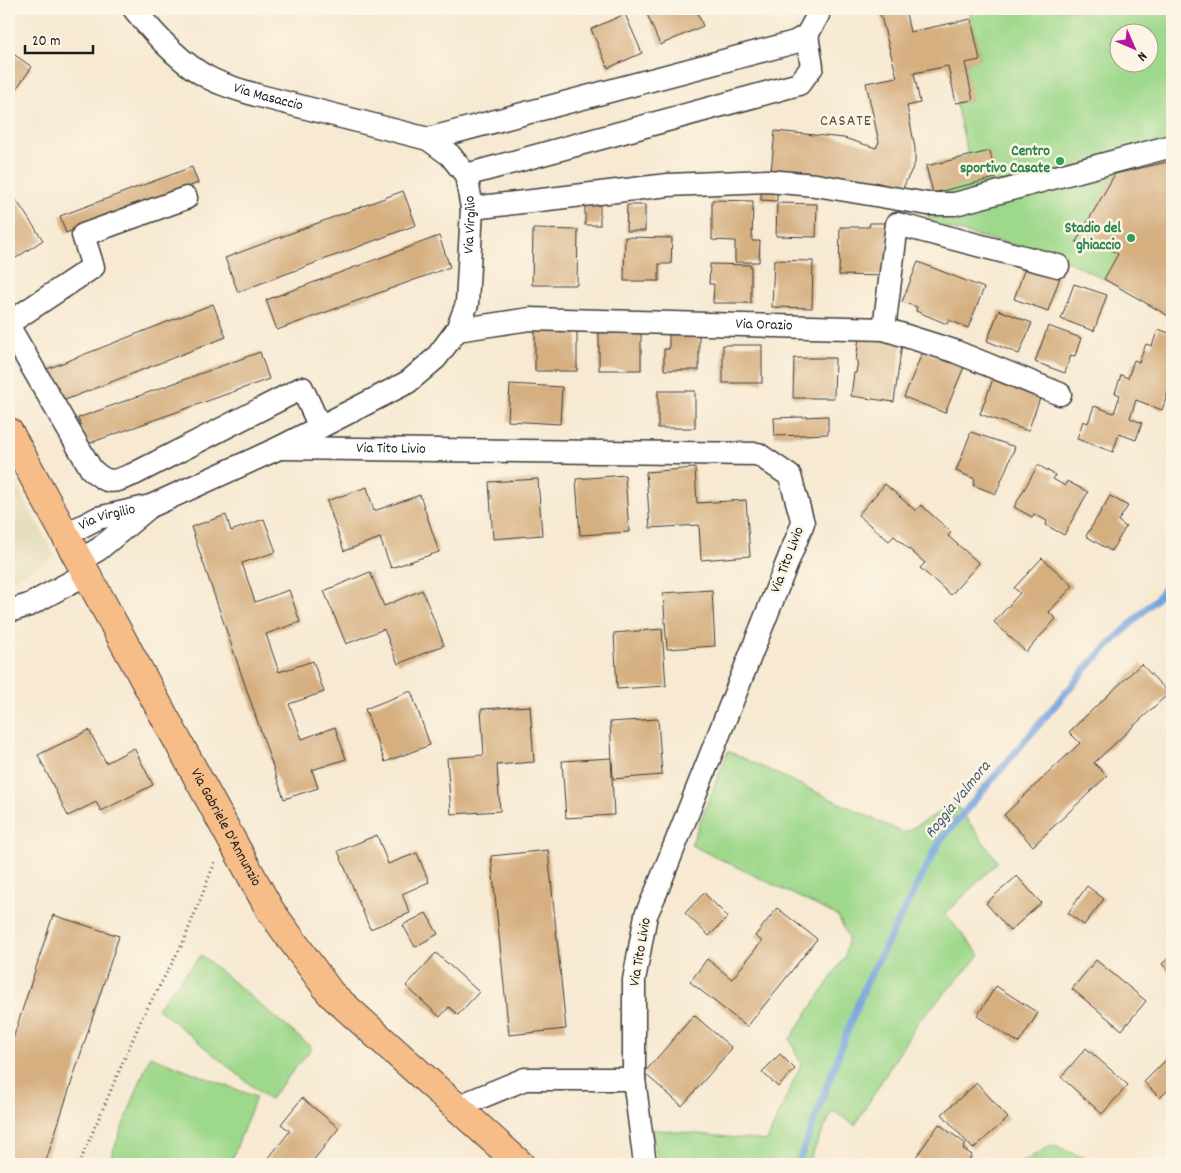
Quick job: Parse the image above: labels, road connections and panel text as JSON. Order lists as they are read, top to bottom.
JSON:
{
  "streets": {
    "main road": ["Via Gabriele D'Annunzio"],
    "street": [
      "Via Masaccio",
      "Via Virgilio",
      "Via Orazio",
      "Via Tito Livio"
    ]
  },
  "crossings": [
    ["Via Masaccio", "Via Virgilio"],
    ["Via Virgilio", "Via Orazio"],
    ["Via Virgilio", "Via Tito Livio"],
    ["Via Virgilio", "Via Gabriele D'Annunzio"]
  ],
  "districts": ["CASATE"],
  "water": ["Roggia Valmora"],
  "places": ["Centro sportivo Casate", "Stadio del ghiaccio"],
  "scale_bar": "20 m",
  "north": "bottom right"
}
